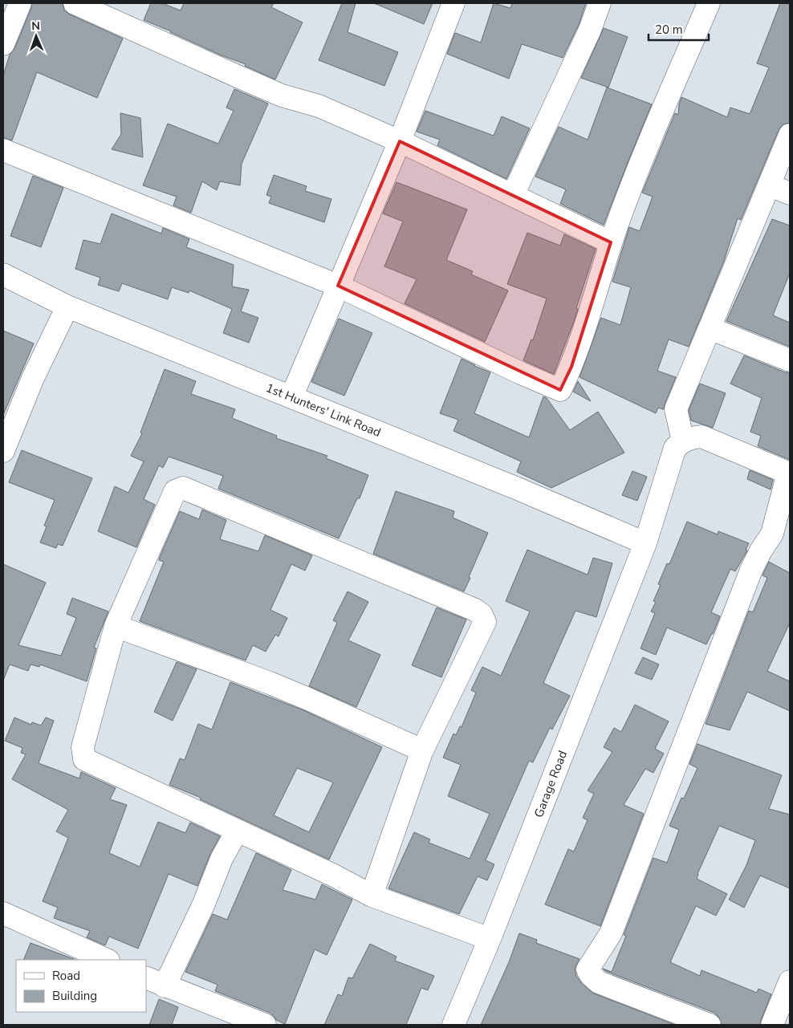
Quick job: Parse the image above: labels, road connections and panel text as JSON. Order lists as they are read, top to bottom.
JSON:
{
  "streets": {
    "street": ["1st Hunters' Link Road", "Garage Road"]
  },
  "crossings": [
    ["1st Hunters' Link Road", "Garage Road"]
  ],
  "legend": ["Road", "Building"],
  "scale_bar": "20 m",
  "north": "top"
}
